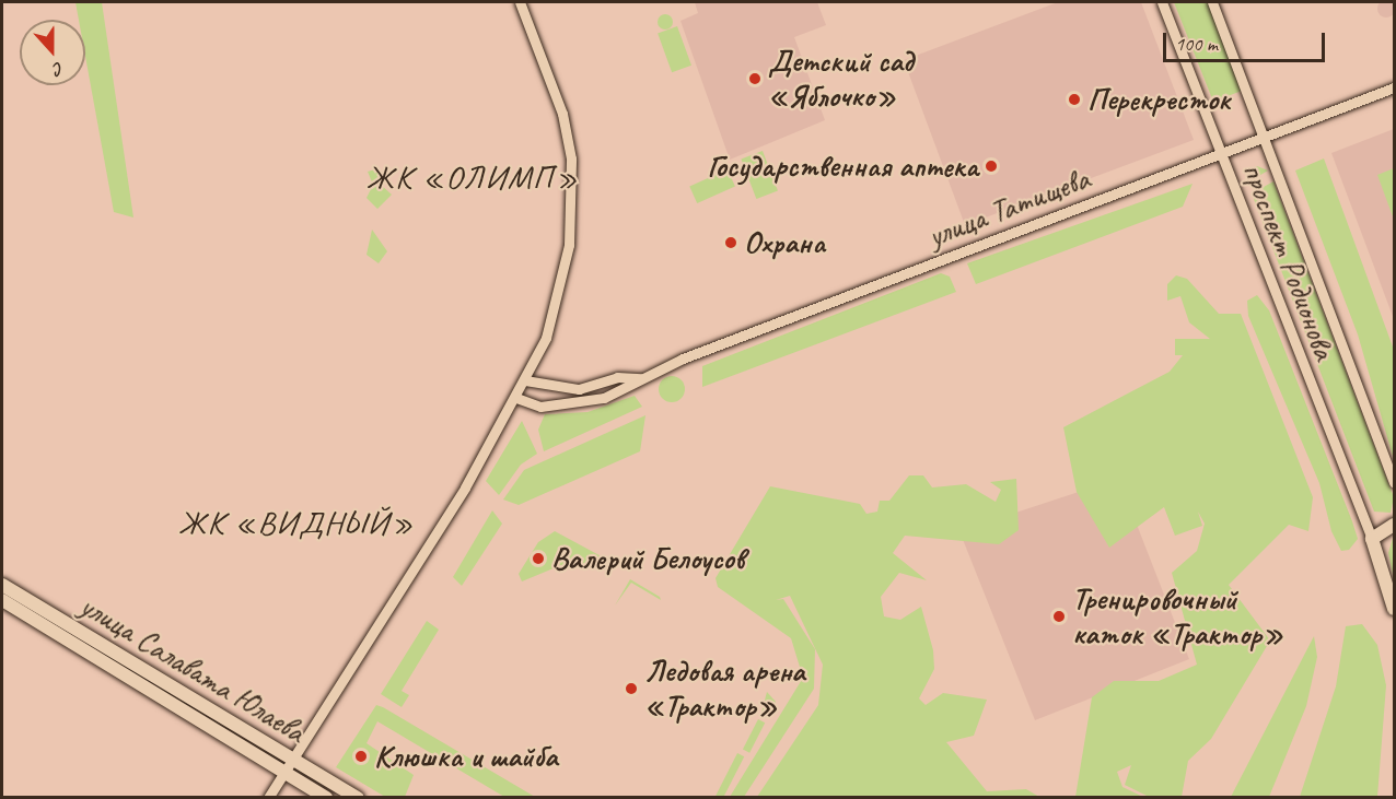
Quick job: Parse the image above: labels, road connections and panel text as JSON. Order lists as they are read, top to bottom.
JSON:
{
  "streets": {
    "main road": ["улица Салавата Юлаева"],
    "street": ["улица Татищева", "проспект Родионова"]
  },
  "crossings": [
    ["улица Татищева", "проспект Родионова"]
  ],
  "districts": ["ЖК «ОЛИМП»", "ЖК «ВИДНЫЙ»"],
  "places": [
    "Детский сад «Яблочко»",
    "Перекресток",
    "Государственная аптека",
    "Охрана",
    "Валерий Белоусов",
    "Тренировочный каток «Трактор»",
    "Ледовая арена «Трактор»",
    "Клюшка и шайба"
  ],
  "scale_bar": "100 m",
  "north": "bottom"
}
